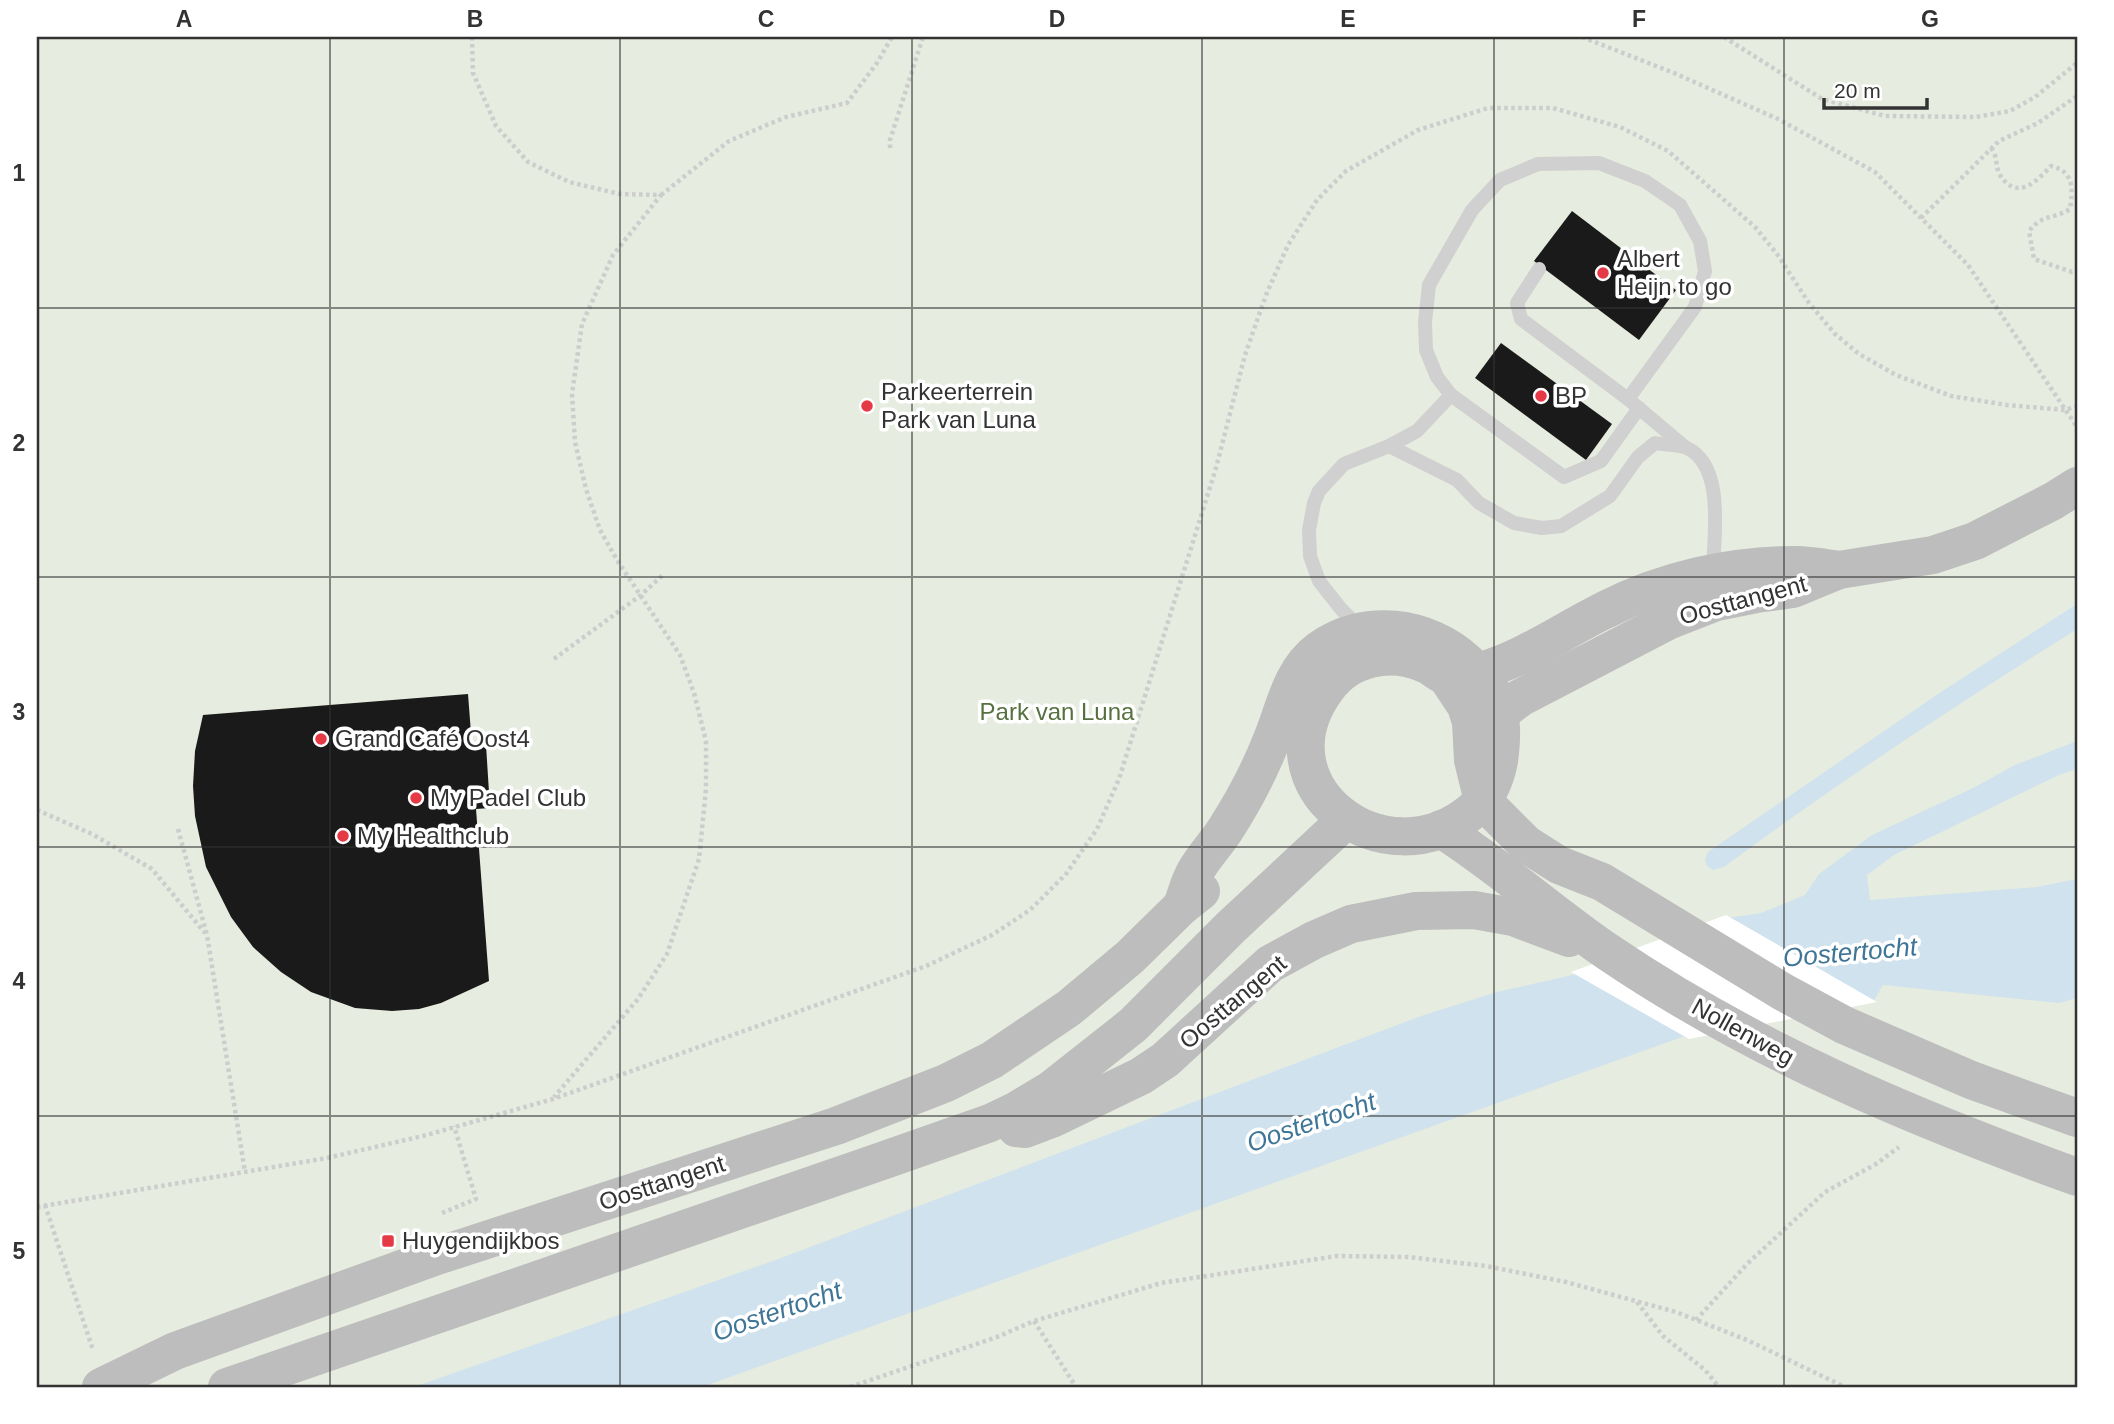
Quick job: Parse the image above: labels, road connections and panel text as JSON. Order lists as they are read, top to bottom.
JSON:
{
  "streets": {
    "main road": ["Oosttangent", "Nollenweg"]
  },
  "crossings": [
    ["Oosttangent", "Nollenweg"]
  ],
  "water": ["Oostertocht"],
  "parks": ["Park van Luna"],
  "places": {
    "other": [
      "Albert Heijn to go",
      "BP",
      "Parkeerterrein Park van Luna",
      "Grand Café Oost4",
      "My Padel Club",
      "My Healthclub"
    ],
    "transit": ["Huygendijkbos"]
  },
  "scale_bar": "20 m",
  "grid": {
    "columns": [
      "A",
      "B",
      "C",
      "D",
      "E",
      "F",
      "G"
    ],
    "rows": [
      "1",
      "2",
      "3",
      "4",
      "5"
    ]
  }
}
